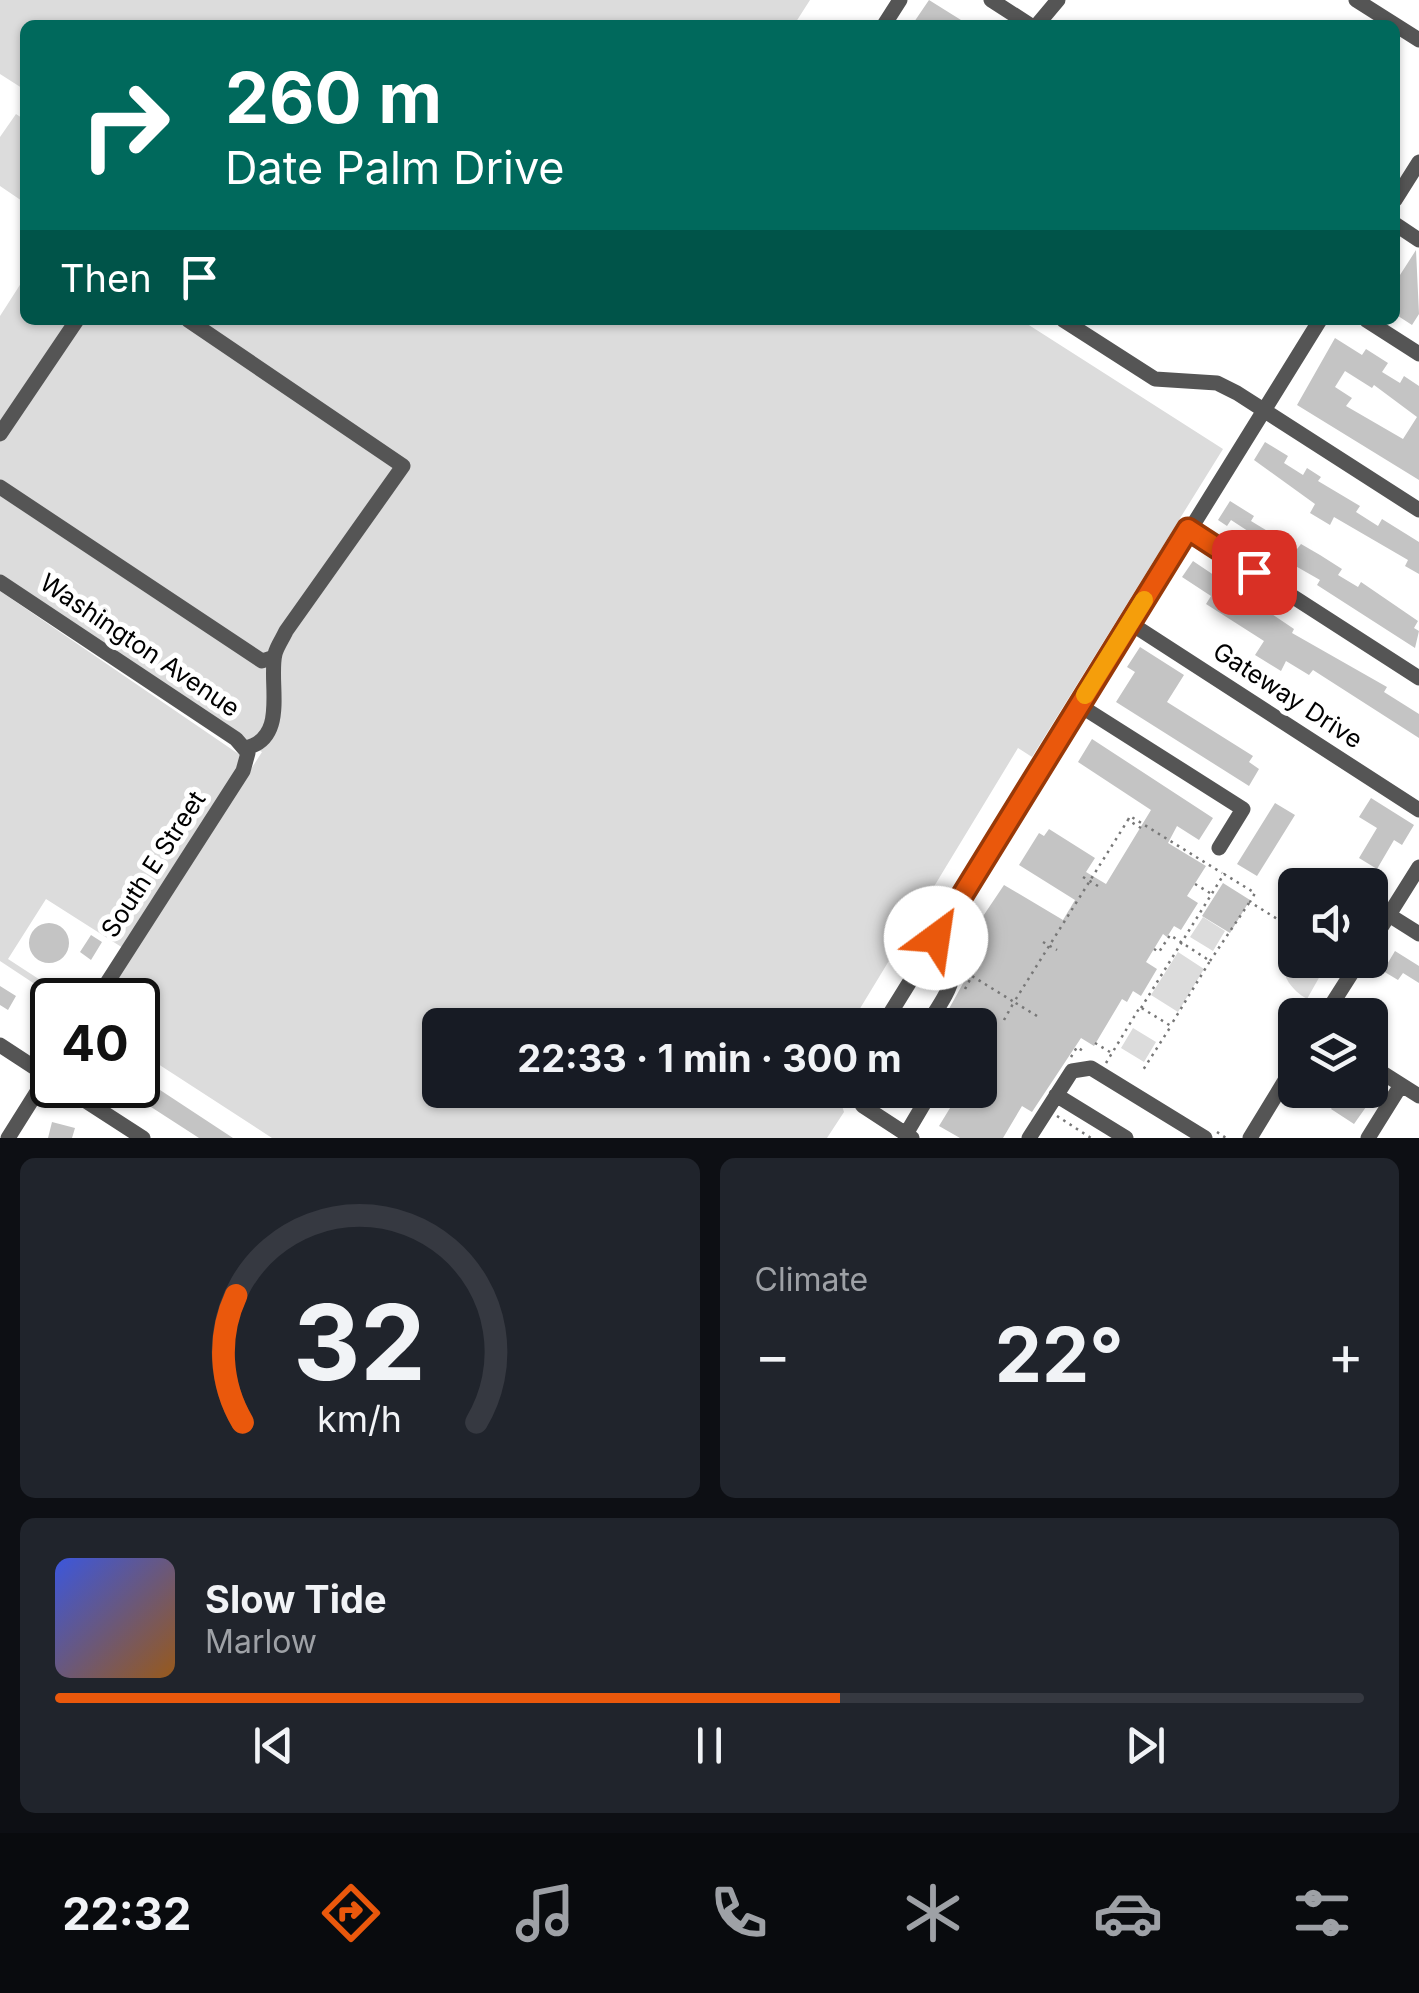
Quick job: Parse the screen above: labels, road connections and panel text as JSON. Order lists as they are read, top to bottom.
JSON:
{
  "streets": {
    "street": ["Washington Avenue", "Gateway Drive", "South E Street"]
  },
  "crossings": [
    ["Washington Avenue", "South E Street"]
  ],
  "page": {
    "turn": ["260 m", "Date Palm Drive"],
    "then": "Then",
    "limit": "40",
    "trip": "22:33 · 1 min · 300 m",
    "tile": "Climate",
    "heat": ["−", "22°", "+"],
    "song": ["Slow Tide", "Marlow"],
    "tabs": "22:32",
    "gauge": ["32", "km/h"]
  }
}
